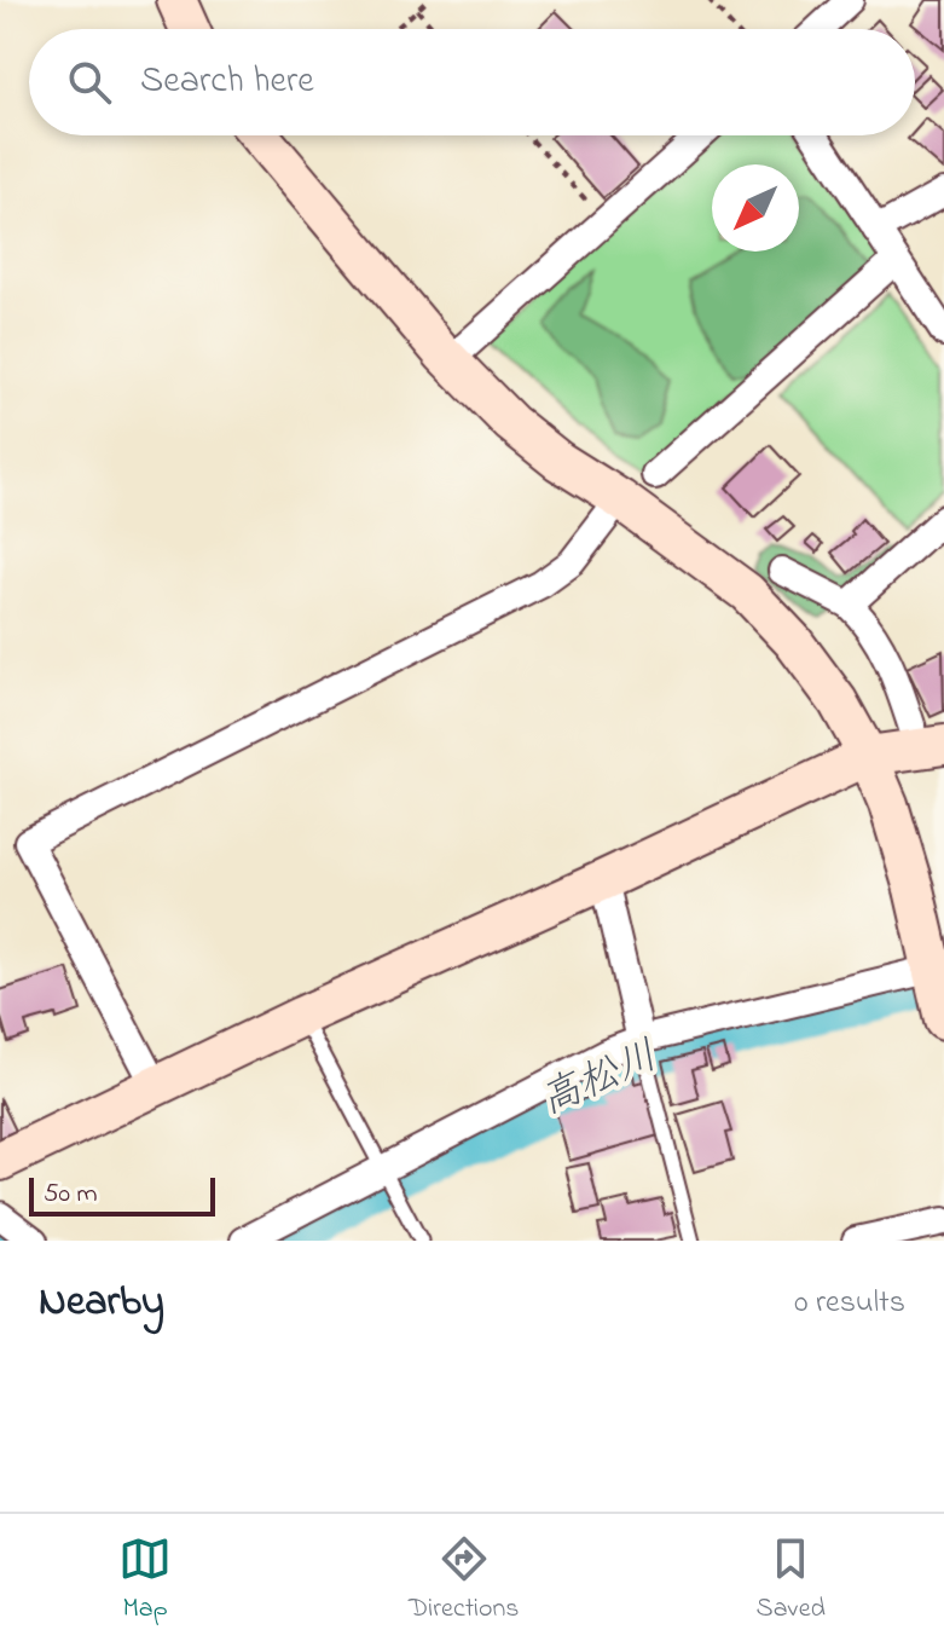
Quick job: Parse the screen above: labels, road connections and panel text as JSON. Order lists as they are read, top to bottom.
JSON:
{
  "water": ["高松川"],
  "scale_bar": "50 m",
  "north": "bottom left",
  "page": {
    "search": "Search here",
    "scale": "50 m",
    "heading": ["Nearby", "0 results"],
    "nav": ["Map", "Directions", "Saved"]
  }
}
